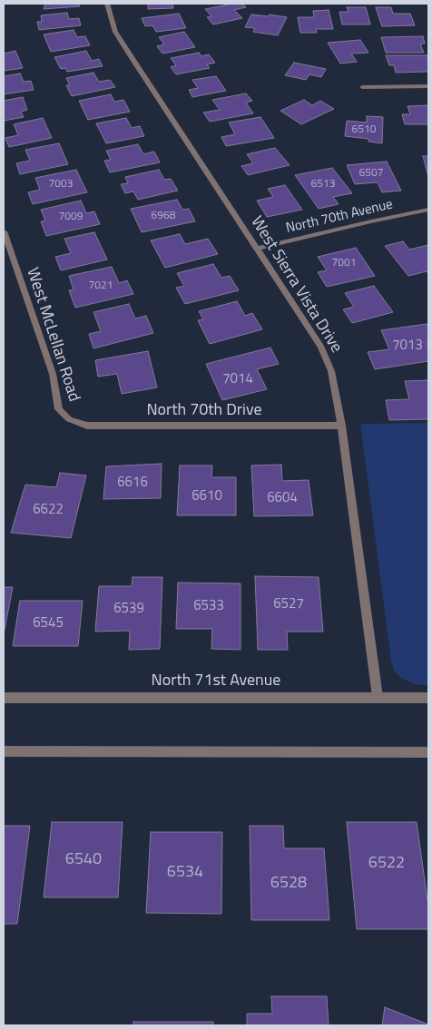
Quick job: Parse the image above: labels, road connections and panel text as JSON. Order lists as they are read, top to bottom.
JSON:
{
  "streets": {
    "street": [
      "North 70th Avenue",
      "West Sierra Vista Drive",
      "West McLellan Road",
      "North 70th Drive",
      "North 71st Avenue"
    ]
  },
  "crossings": [
    ["North 70th Avenue", "West Sierra Vista Drive"],
    ["West Sierra Vista Drive", "North 70th Drive"],
    ["West Sierra Vista Drive", "North 71st Avenue"],
    ["West McLellan Road", "North 70th Drive"]
  ],
  "house_numbers": [
    "6510",
    "6507",
    "7003",
    "6513",
    "6968",
    "7009",
    "7001",
    "7021",
    "7013",
    "7014",
    "6616",
    "6610",
    "6604",
    "6622",
    "6527",
    "6533",
    "6539",
    "6545",
    "6540",
    "6522",
    "6534",
    "6528"
  ]
}
